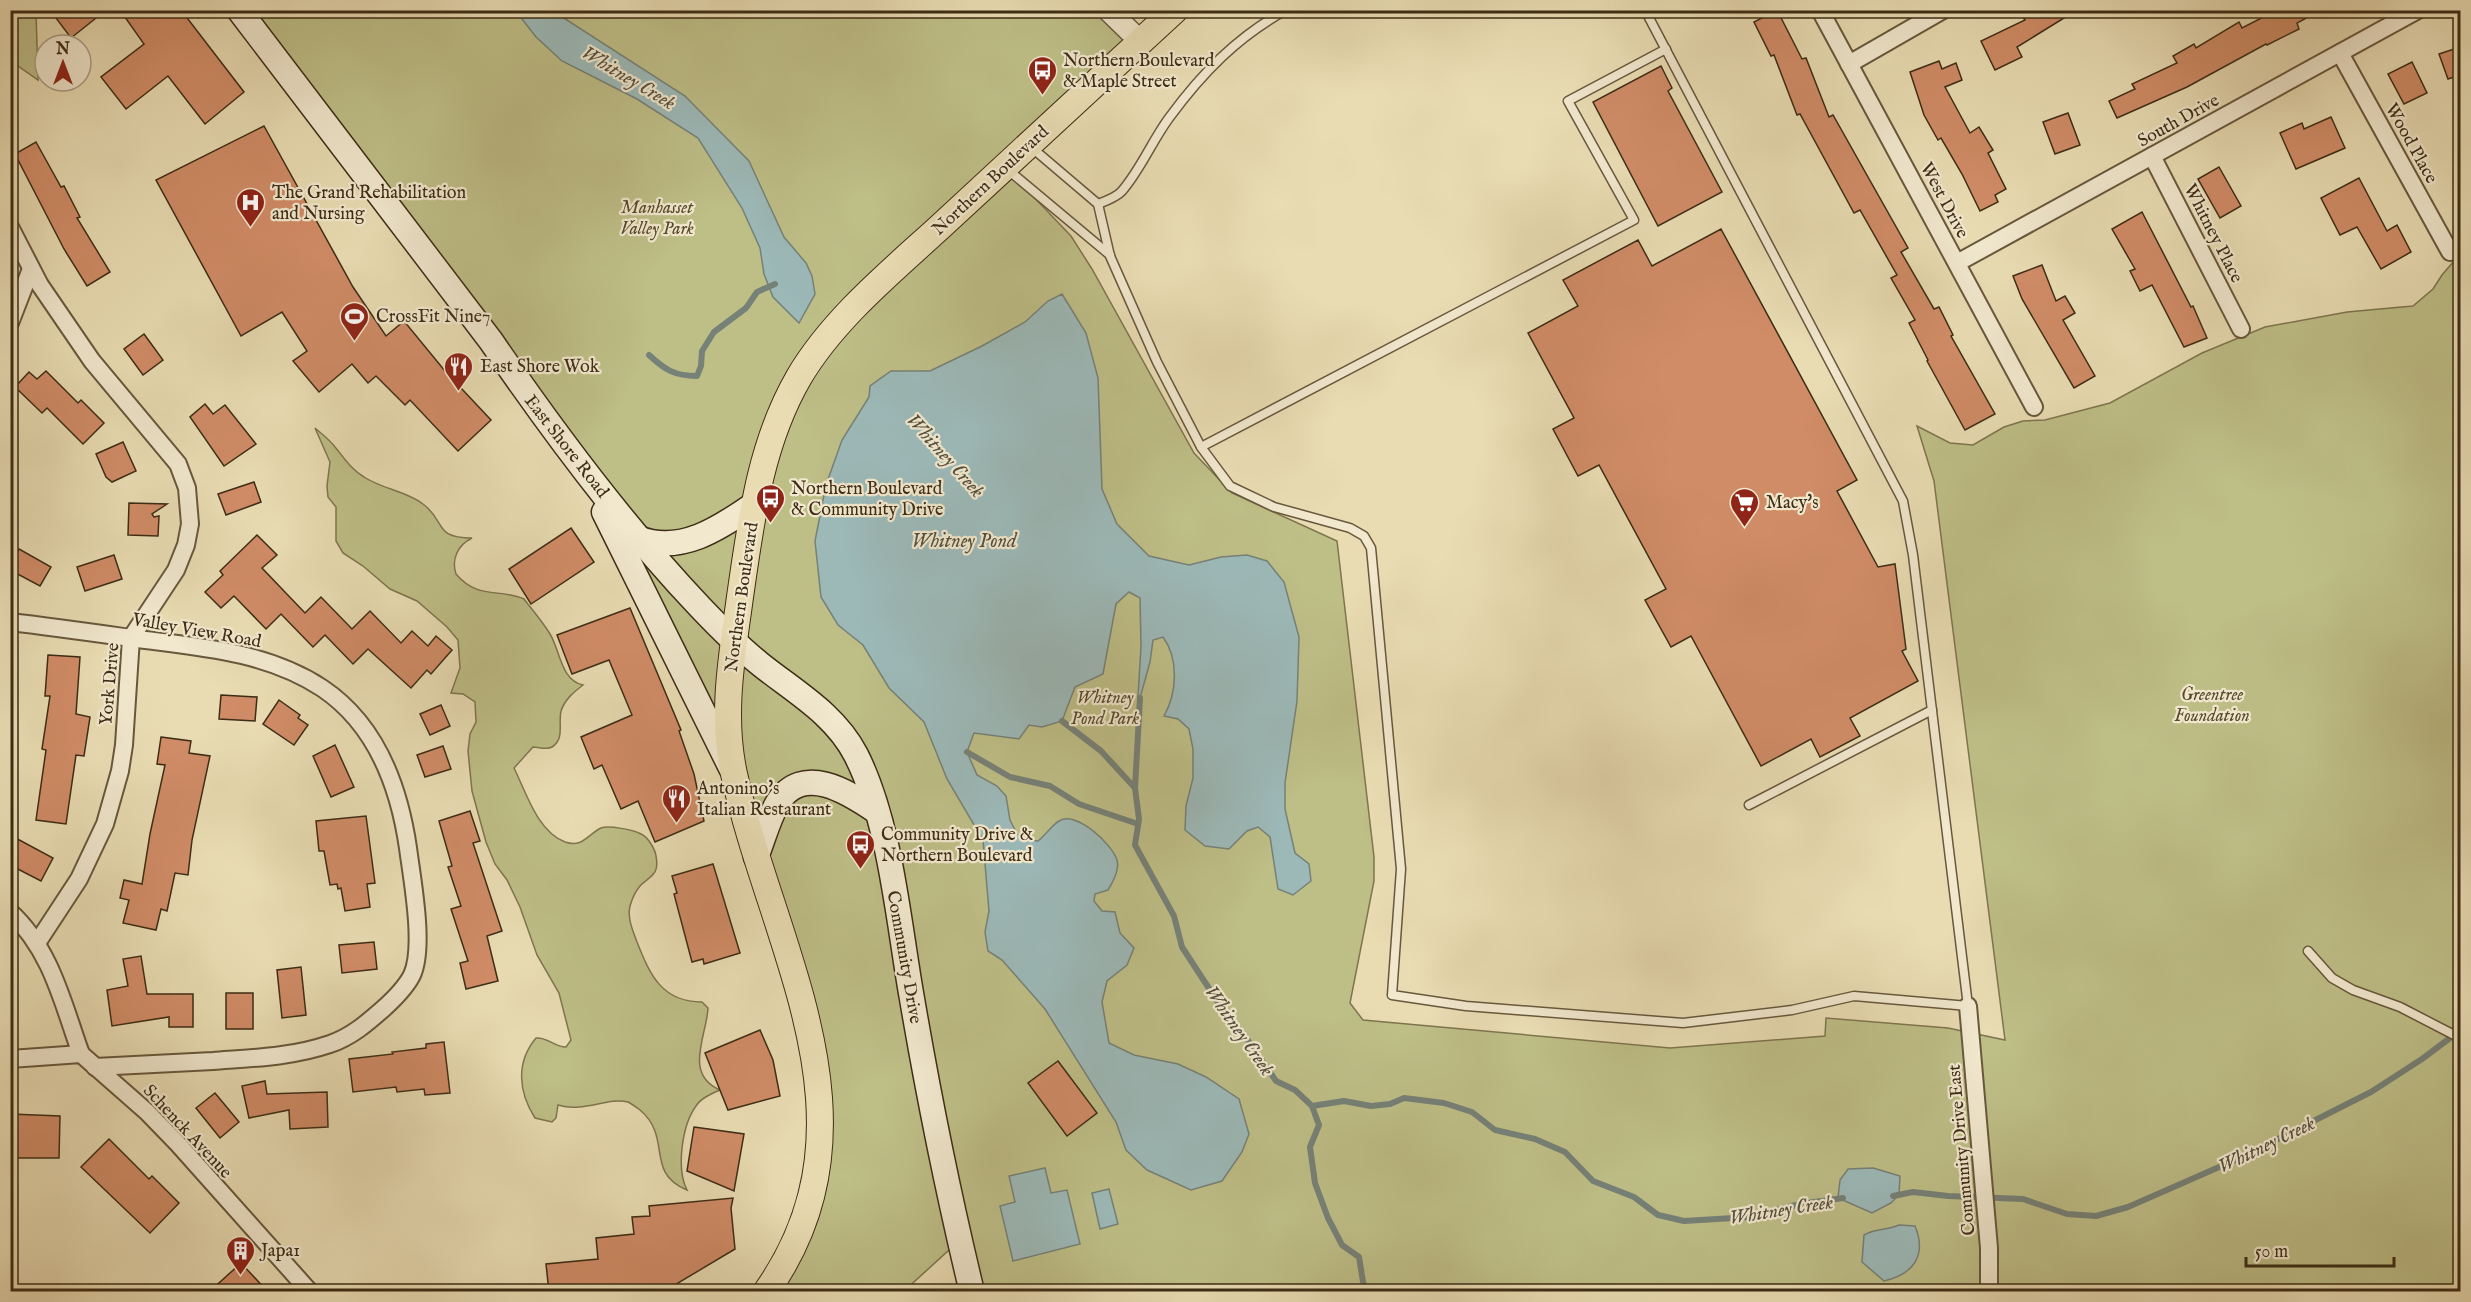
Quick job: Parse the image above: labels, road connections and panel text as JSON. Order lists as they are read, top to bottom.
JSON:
{
  "streets": {
    "main road": ["Northern Boulevard", "East Shore Road", "Community Drive"],
    "street": [
      "South Drive",
      "Wood Place",
      "West Drive",
      "Whitney Place",
      "Valley View Road",
      "York Drive",
      "Schenck Avenue",
      "Community Drive East"
    ]
  },
  "crossings": [
    ["South Drive", "Wood Place"],
    ["South Drive", "West Drive"],
    ["South Drive", "Whitney Place"],
    ["Northern Boulevard", "East Shore Road"],
    ["Northern Boulevard", "Community Drive"],
    ["East Shore Road", "Community Drive"],
    ["Valley View Road", "York Drive"],
    ["Valley View Road", "Schenck Avenue"]
  ],
  "water": ["Whitney Creek", "Whitney Pond"],
  "parks": ["Manhasset Valley Park", "Greentree Foundation", "Whitney Pond Park"],
  "places": {
    "bus stop": ["Northern Boulevard & Maple Street", "Northern Boulevard & Community Drive", "Community Drive & Northern Boulevard"],
    "hospital": ["The Grand Rehabilitation and Nursing"],
    "sports": ["CrossFit Nine7"],
    "restaurant": ["East Shore Wok", "Antonino's Italian Restaurant"],
    "supermarket": ["Macy's"],
    "building": ["Japa1"]
  },
  "scale_bar": "50 m",
  "north": "top"
}
